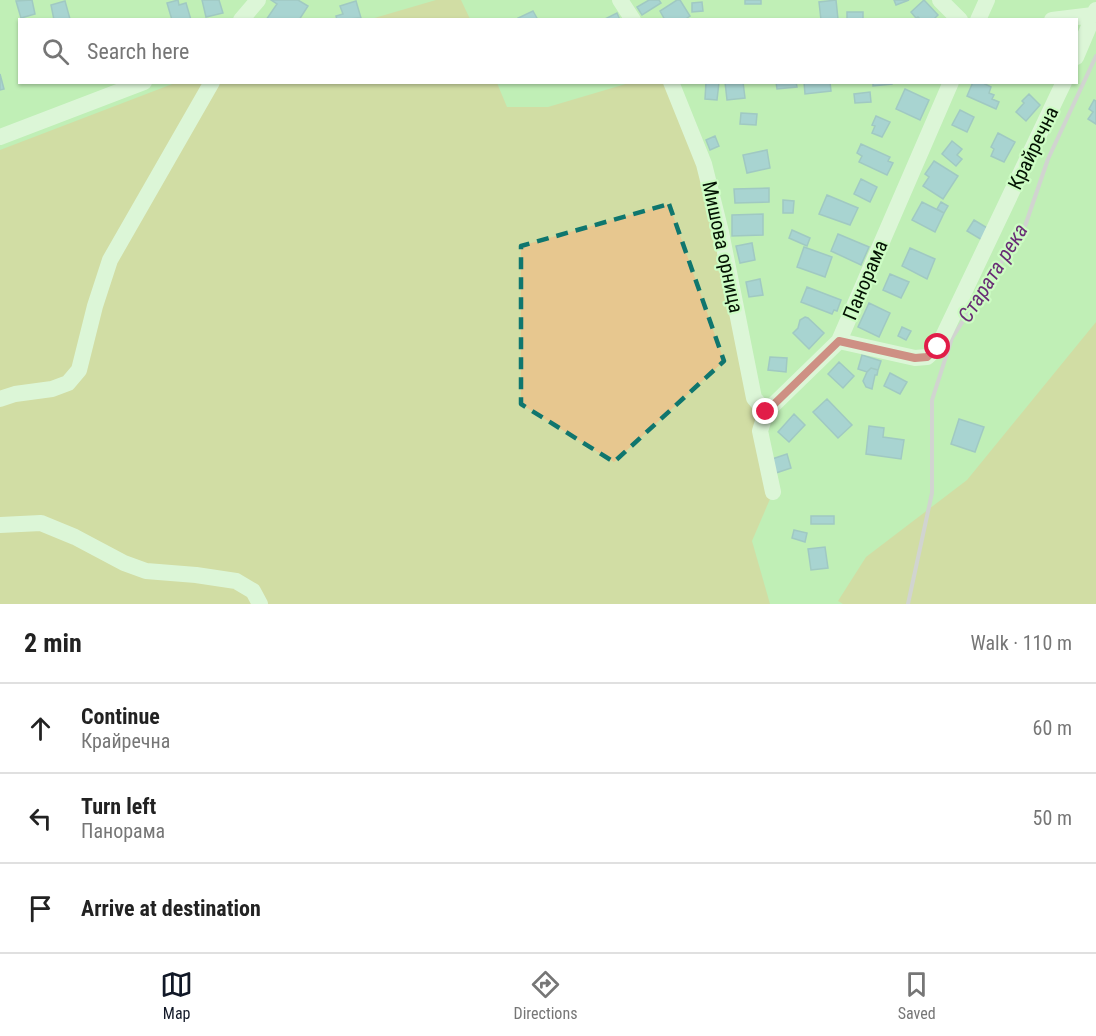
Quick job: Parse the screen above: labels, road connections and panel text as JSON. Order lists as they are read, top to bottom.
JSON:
{
  "streets": {
    "street": ["Крайречна", "Мишова орница", "Панорама"]
  },
  "crossings": [
    ["Крайречна", "Панорама"],
    ["Мишова орница", "Панорама"]
  ],
  "water": ["Старата река"],
  "page": {
    "search": "Search here",
    "heading": ["2 min", "Walk · 110 m"],
    "list": [
      ["Continue", "Крайречна", "60 m"],
      ["Turn left", "Панорама", "50 m"],
      "Arrive at destination"
    ],
    "nav": ["Map", "Directions", "Saved"]
  }
}
